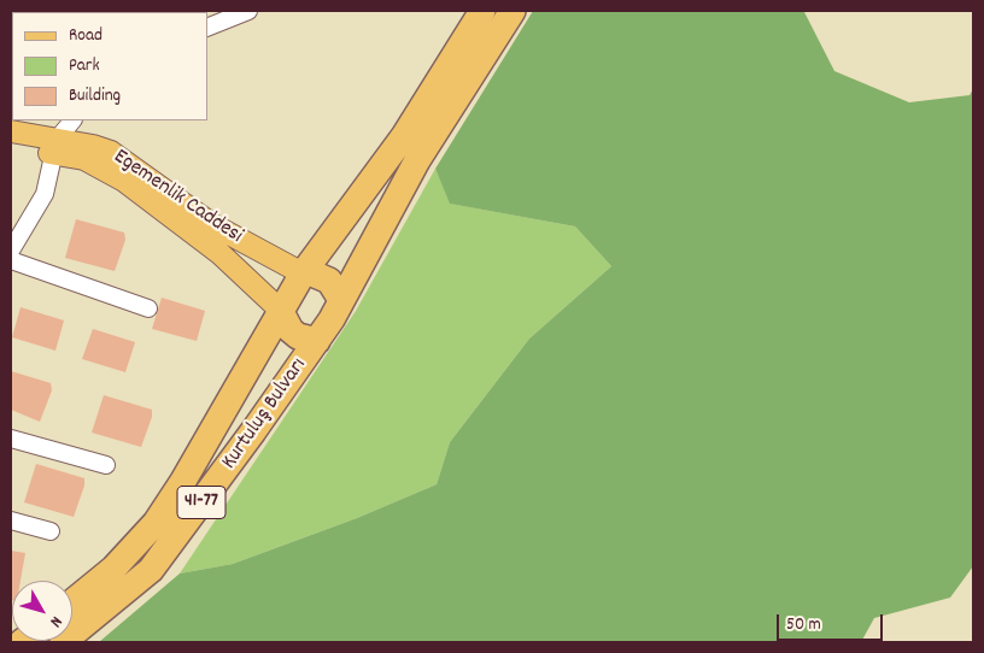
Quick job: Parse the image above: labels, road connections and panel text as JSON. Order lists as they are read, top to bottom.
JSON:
{
  "streets": {
    "highway": ["Kurtuluş Bulvarı", "41-77"],
    "main road": ["Egemenlik Caddesi"]
  },
  "crossings": [
    ["Egemenlik Caddesi", "Kurtuluş Bulvarı"]
  ],
  "legend": ["Road", "Park", "Building"],
  "scale_bar": "50 m",
  "north": "bottom right"
}
